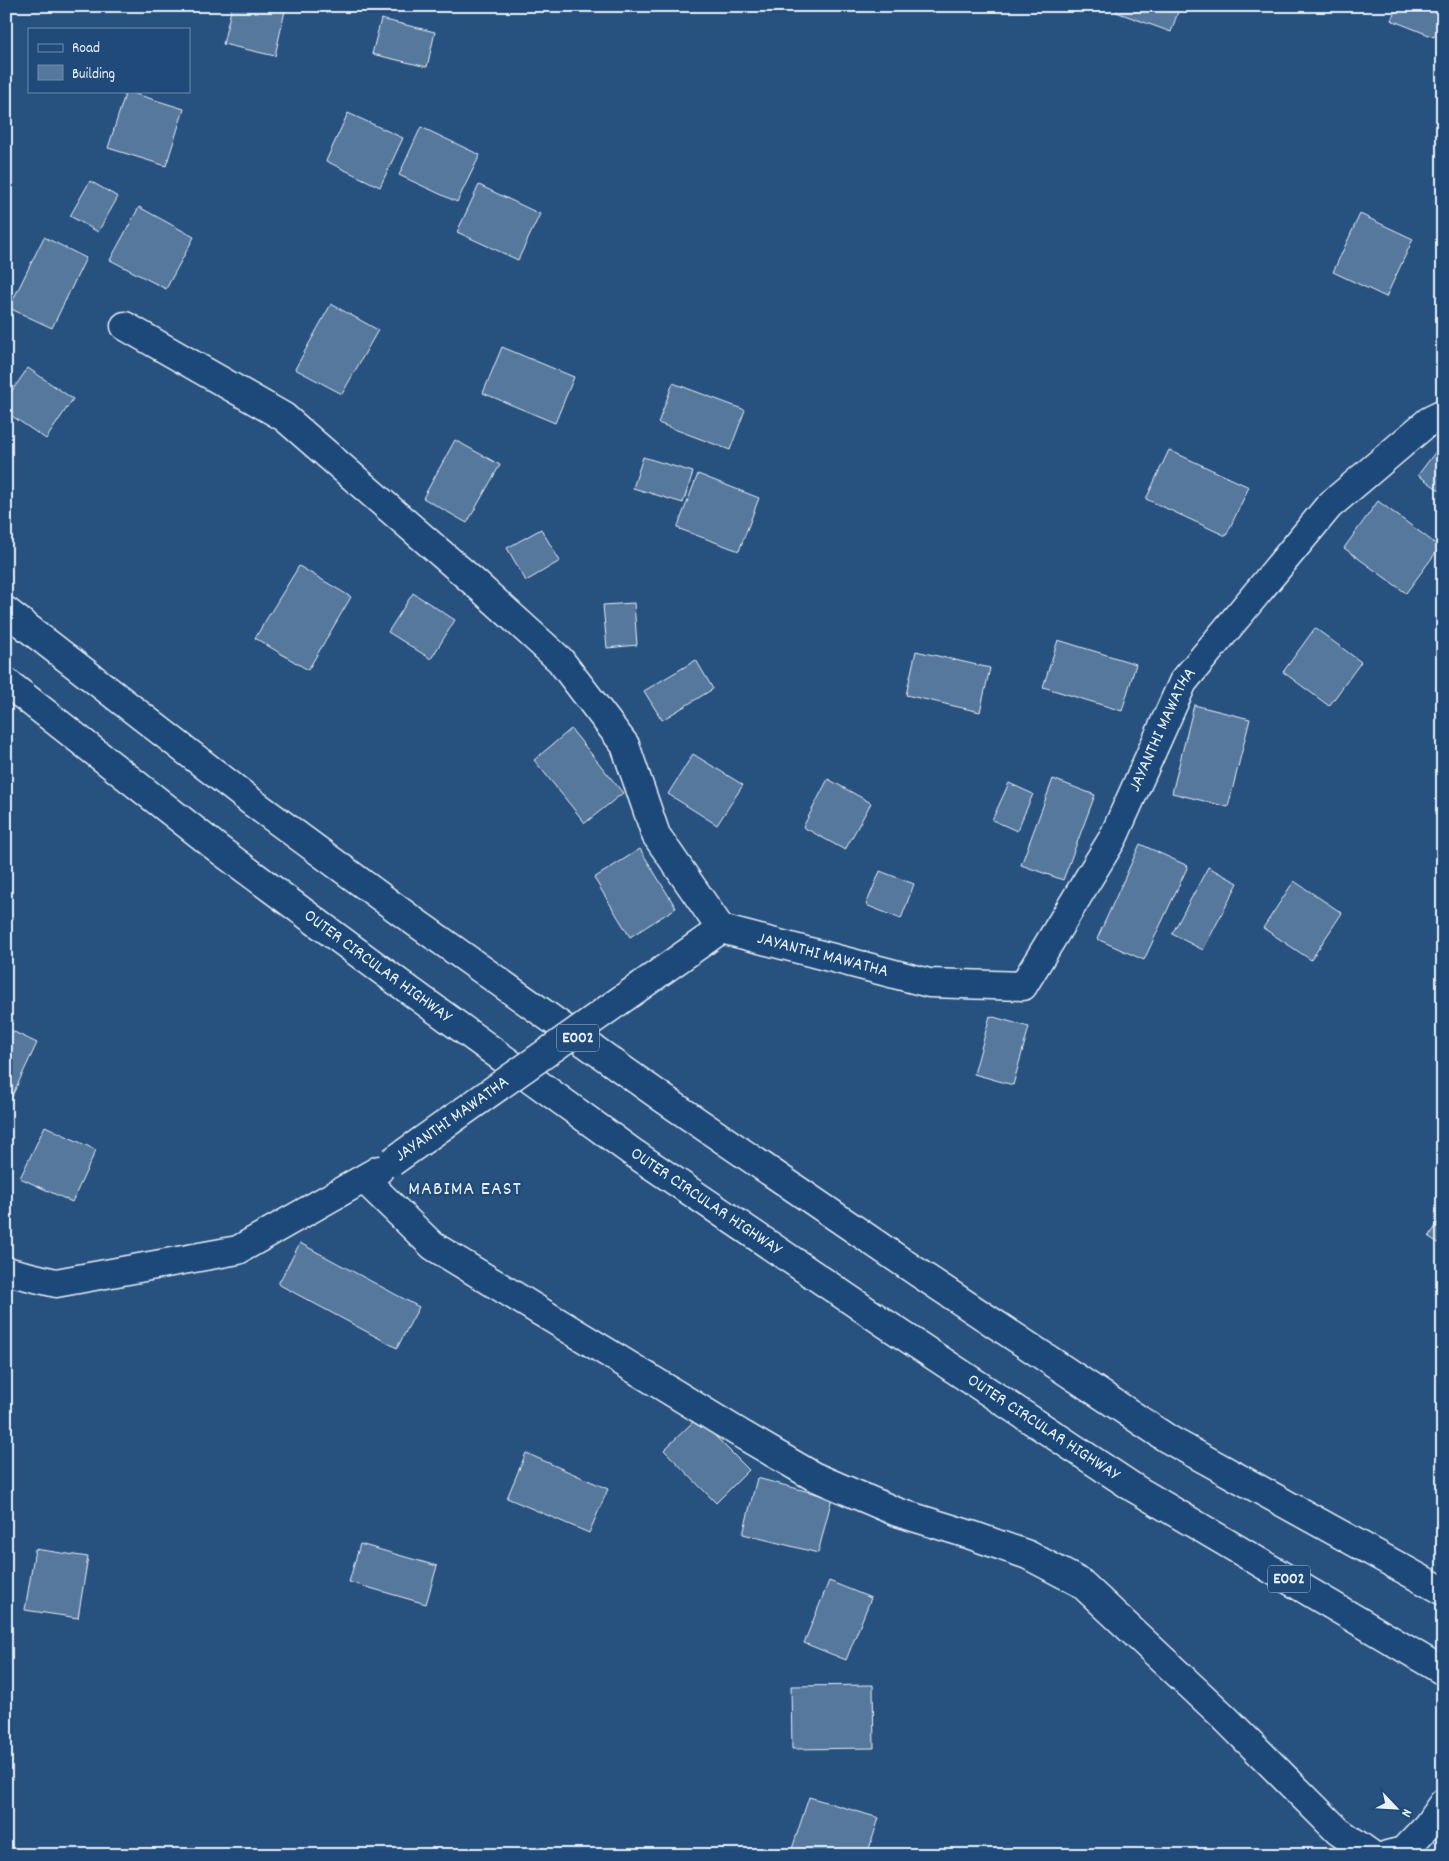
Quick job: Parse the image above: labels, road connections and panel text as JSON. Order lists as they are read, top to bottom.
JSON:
{
  "streets": {
    "main road": ["JAYANTHI MAWATHA", "OUTER CIRCULAR HIGHWAY", "E002"]
  },
  "districts": ["MABIMA EAST"],
  "legend": ["Road", "Building"],
  "north": "bottom right"
}
